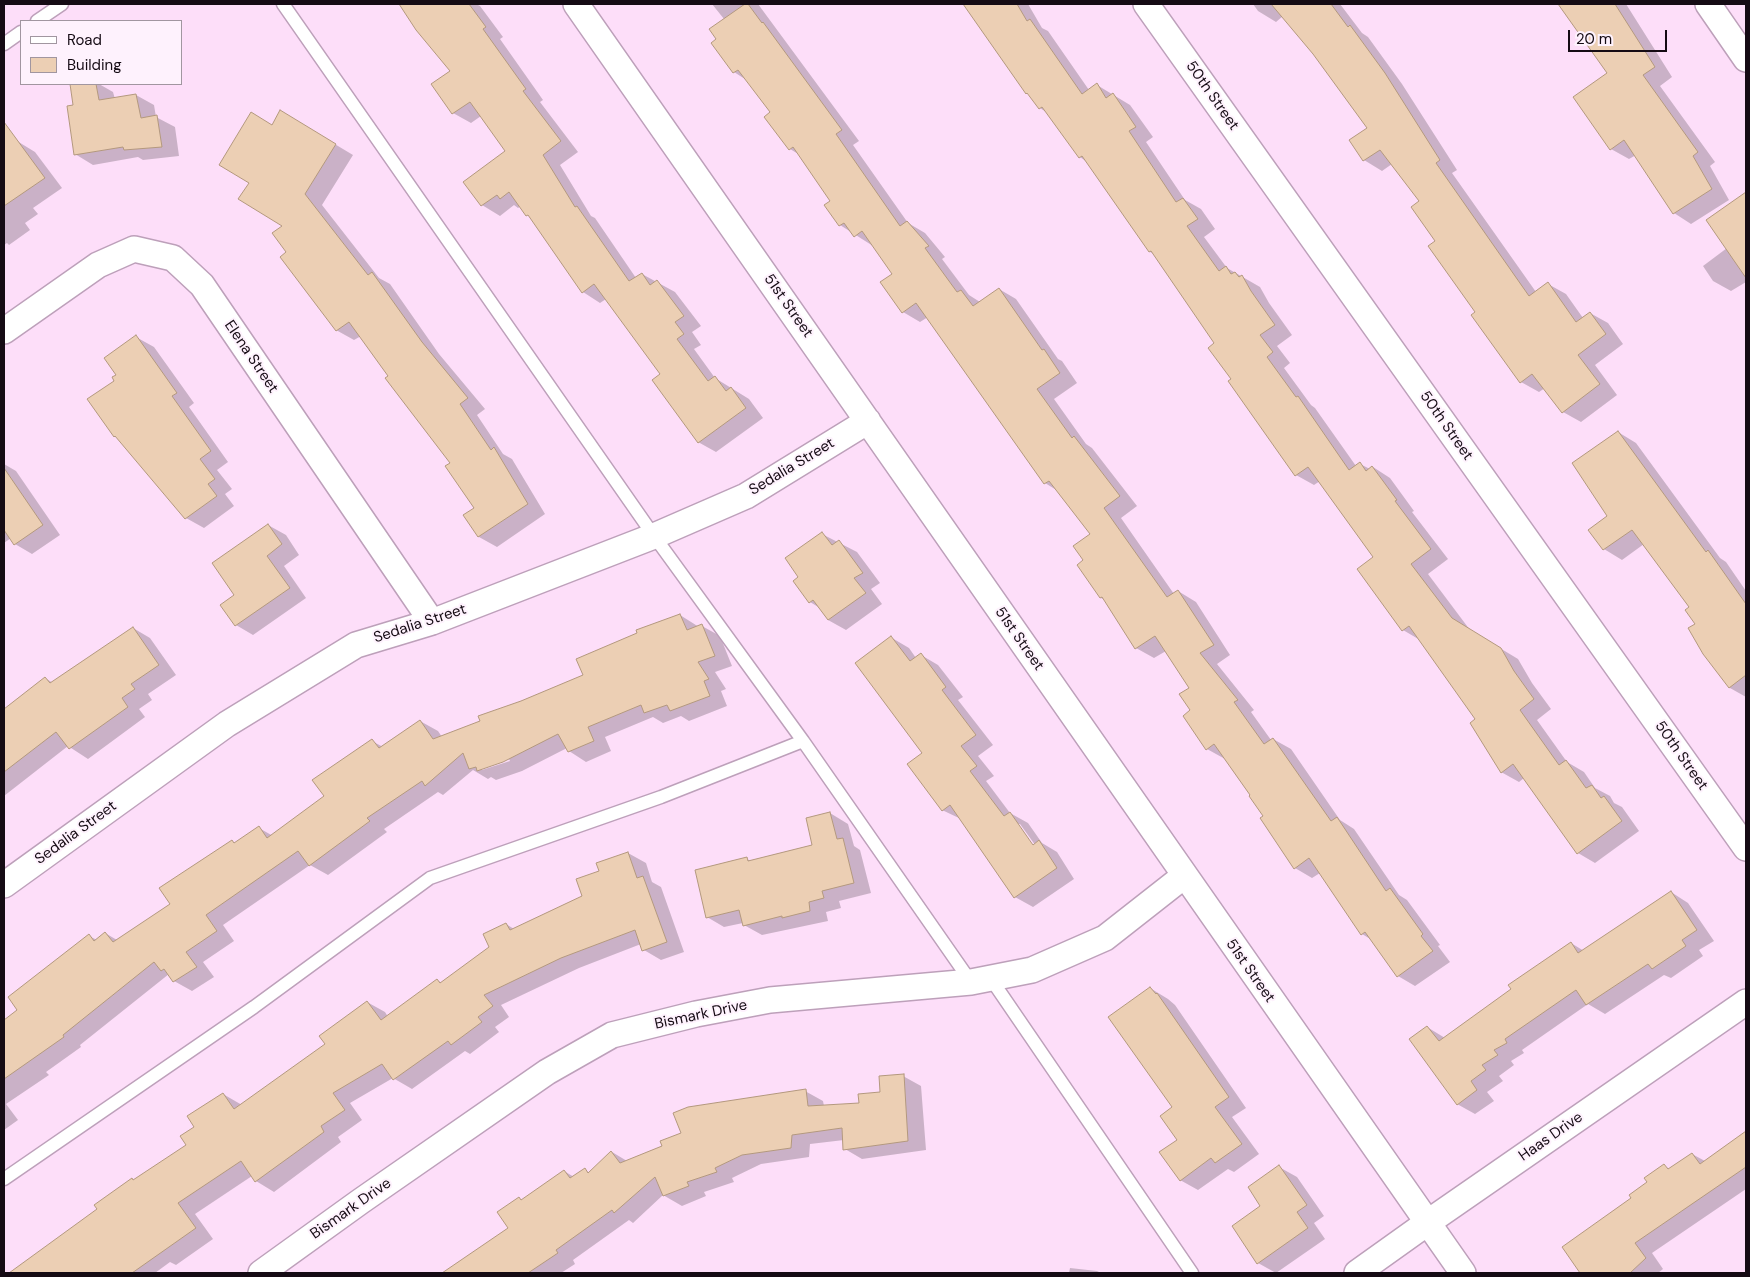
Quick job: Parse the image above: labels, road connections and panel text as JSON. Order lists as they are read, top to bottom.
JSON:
{
  "streets": {
    "street": [
      "50th Street",
      "51st Street",
      "Elena Street",
      "Sedalia Street",
      "Bismark Drive",
      "Haas Drive"
    ]
  },
  "crossings": [
    ["51st Street", "Sedalia Street"],
    ["51st Street", "Bismark Drive"],
    ["51st Street", "Haas Drive"],
    ["Elena Street", "Sedalia Street"]
  ],
  "legend": ["Road", "Building"],
  "scale_bar": "20 m"
}
